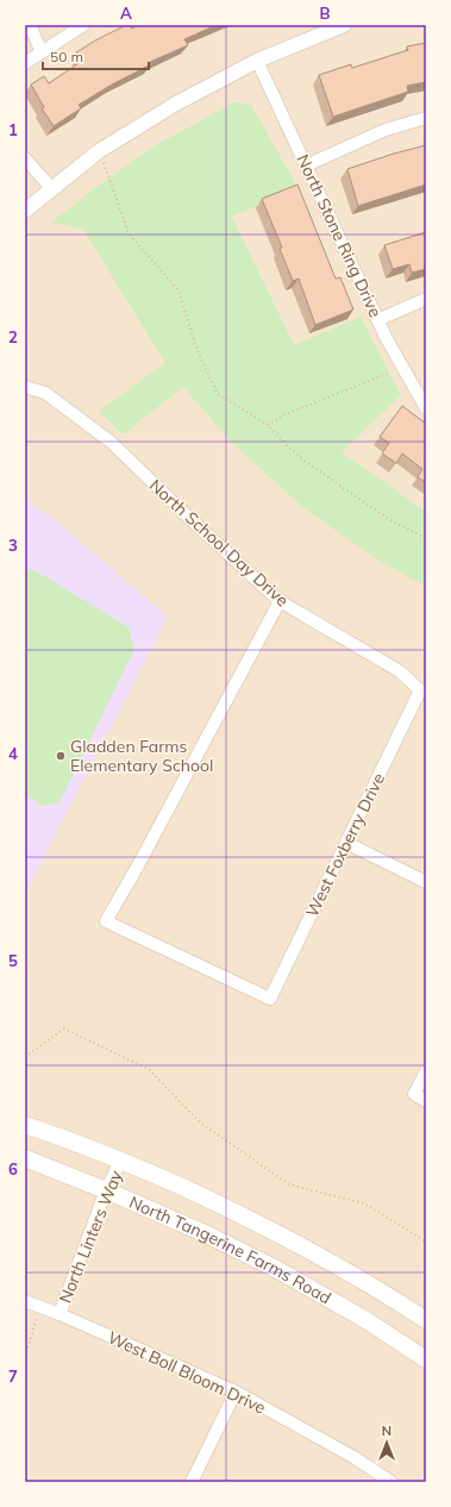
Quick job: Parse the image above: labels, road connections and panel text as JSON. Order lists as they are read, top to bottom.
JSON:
{
  "streets": {
    "main road": ["North Tangerine Farms Road"],
    "street": [
      "North Stone Ring Drive",
      "North School Day Drive",
      "West Foxberry Drive",
      "North Linters Way",
      "West Boll Bloom Drive"
    ]
  },
  "crossings": [
    ["North School Day Drive", "West Foxberry Drive"],
    ["North Linters Way", "North Tangerine Farms Road"],
    ["North Linters Way", "West Boll Bloom Drive"]
  ],
  "places": ["Gladden Farms Elementary School"],
  "scale_bar": "50 m",
  "north": "top",
  "grid": {
    "columns": ["A", "B"],
    "rows": [
      "1",
      "2",
      "3",
      "4",
      "5",
      "6",
      "7"
    ]
  }
}
